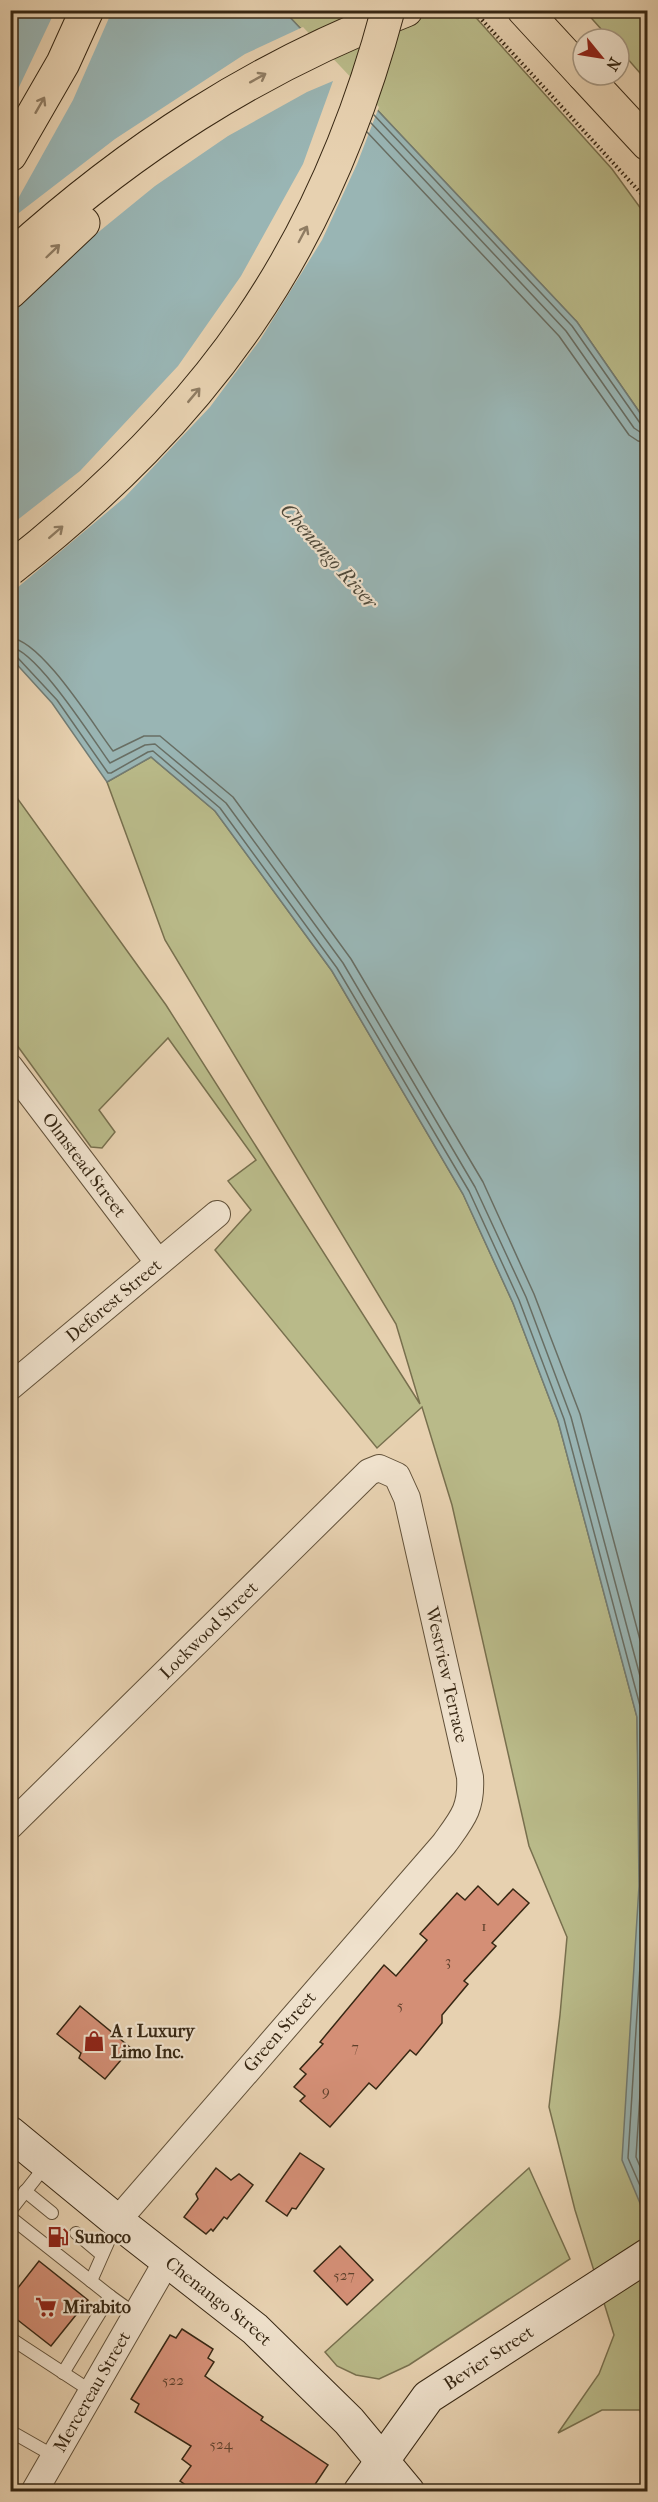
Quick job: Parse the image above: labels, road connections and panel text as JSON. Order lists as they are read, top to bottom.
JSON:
{
  "streets": {
    "street": [
      "Olmstead Street",
      "Deforest Street",
      "Lockwood Street",
      "Westview Terrace",
      "Green Street",
      "Chenango Street",
      "Bevier Street",
      "Mercereau Street"
    ]
  },
  "crossings": [
    ["Olmstead Street", "Deforest Street"],
    ["Lockwood Street", "Westview Terrace"],
    ["Westview Terrace", "Green Street"],
    ["Green Street", "Chenango Street"],
    ["Chenango Street", "Bevier Street"],
    ["Chenango Street", "Mercereau Street"]
  ],
  "water": ["Chenango River"],
  "places": {
    "shop": ["A 1 Luxury Limo Inc."],
    "fuel station": ["Sunoco"],
    "supermarket": ["Mirabito"]
  },
  "house_numbers": [
    "1",
    "3",
    "5",
    "7",
    "9",
    "527",
    "522",
    "524"
  ],
  "north": "bottom right"
}
